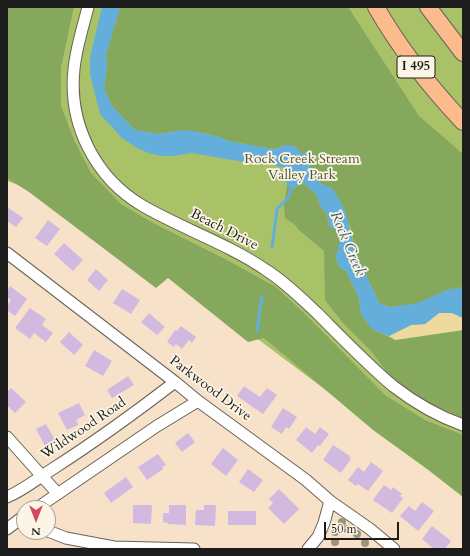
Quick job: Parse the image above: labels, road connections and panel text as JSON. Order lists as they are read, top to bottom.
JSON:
{
  "streets": {
    "highway": ["I 495"],
    "street": ["Beach Drive", "Parkwood Drive", "Wildwood Road"]
  },
  "crossings": [
    ["Parkwood Drive", "Wildwood Road"]
  ],
  "water": ["Rock Creek"],
  "parks": ["Rock Creek Stream Valley Park"],
  "scale_bar": "50 m",
  "north": "bottom"
}
